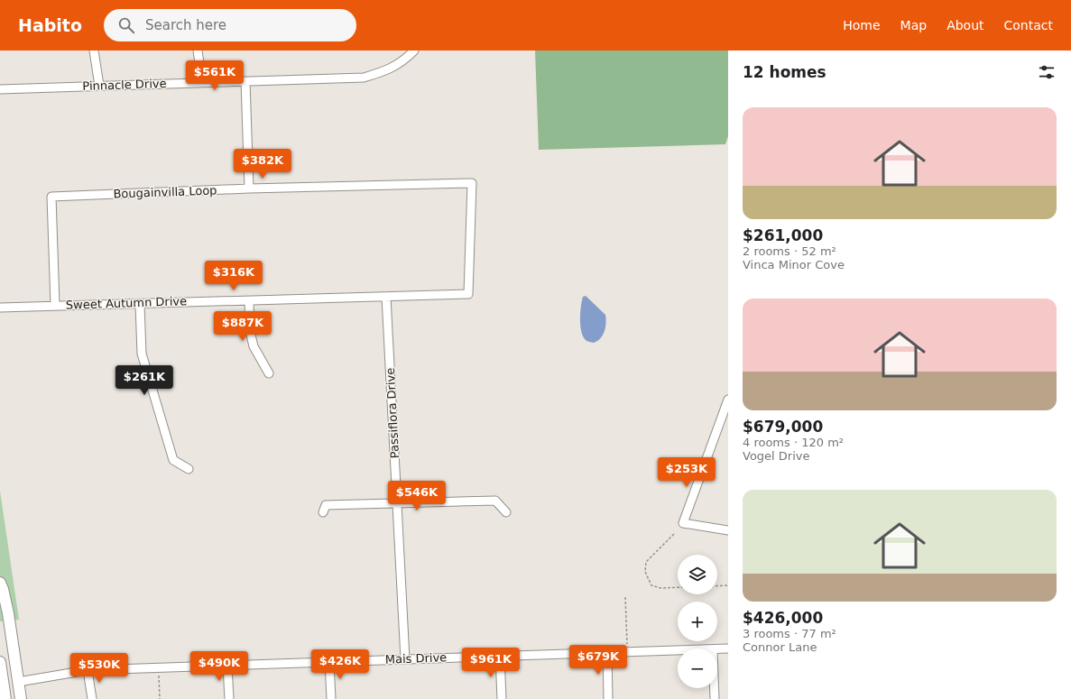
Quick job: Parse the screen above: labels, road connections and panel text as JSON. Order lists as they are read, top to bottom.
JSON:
{
  "streets": {
    "street": [
      "Pinnacle Drive",
      "Bougainvilla Loop",
      "Sweet Autumn Drive",
      "Passiflora Drive",
      "Mais Drive"
    ]
  },
  "crossings": [
    ["Bougainvilla Loop", "Sweet Autumn Drive"],
    ["Sweet Autumn Drive", "Passiflora Drive"],
    ["Passiflora Drive", "Mais Drive"]
  ],
  "page": {
    "header": "Habito",
    "search": "Search here",
    "nav": [
      "Home",
      "Map",
      "About",
      "Contact"
    ],
    "heading": "12 homes",
    "price": [
      "$561K",
      "$382K",
      "$316K",
      "$887K",
      "$261K",
      "$253K",
      "$546K",
      "$679K",
      "$961K",
      "$426K",
      "$490K",
      "$530K"
    ],
    "list": [
      {
        "name": "$261,000",
        "note": "2 rooms · 52 m² · Vinca Minor Cove"
      },
      {
        "name": "$679,000",
        "note": "4 rooms · 120 m² · Vogel Drive"
      },
      {
        "name": "$426,000",
        "note": "3 rooms · 77 m² · Connor Lane"
      }
    ],
    "map_buttons": ["+", "−"]
  }
}
